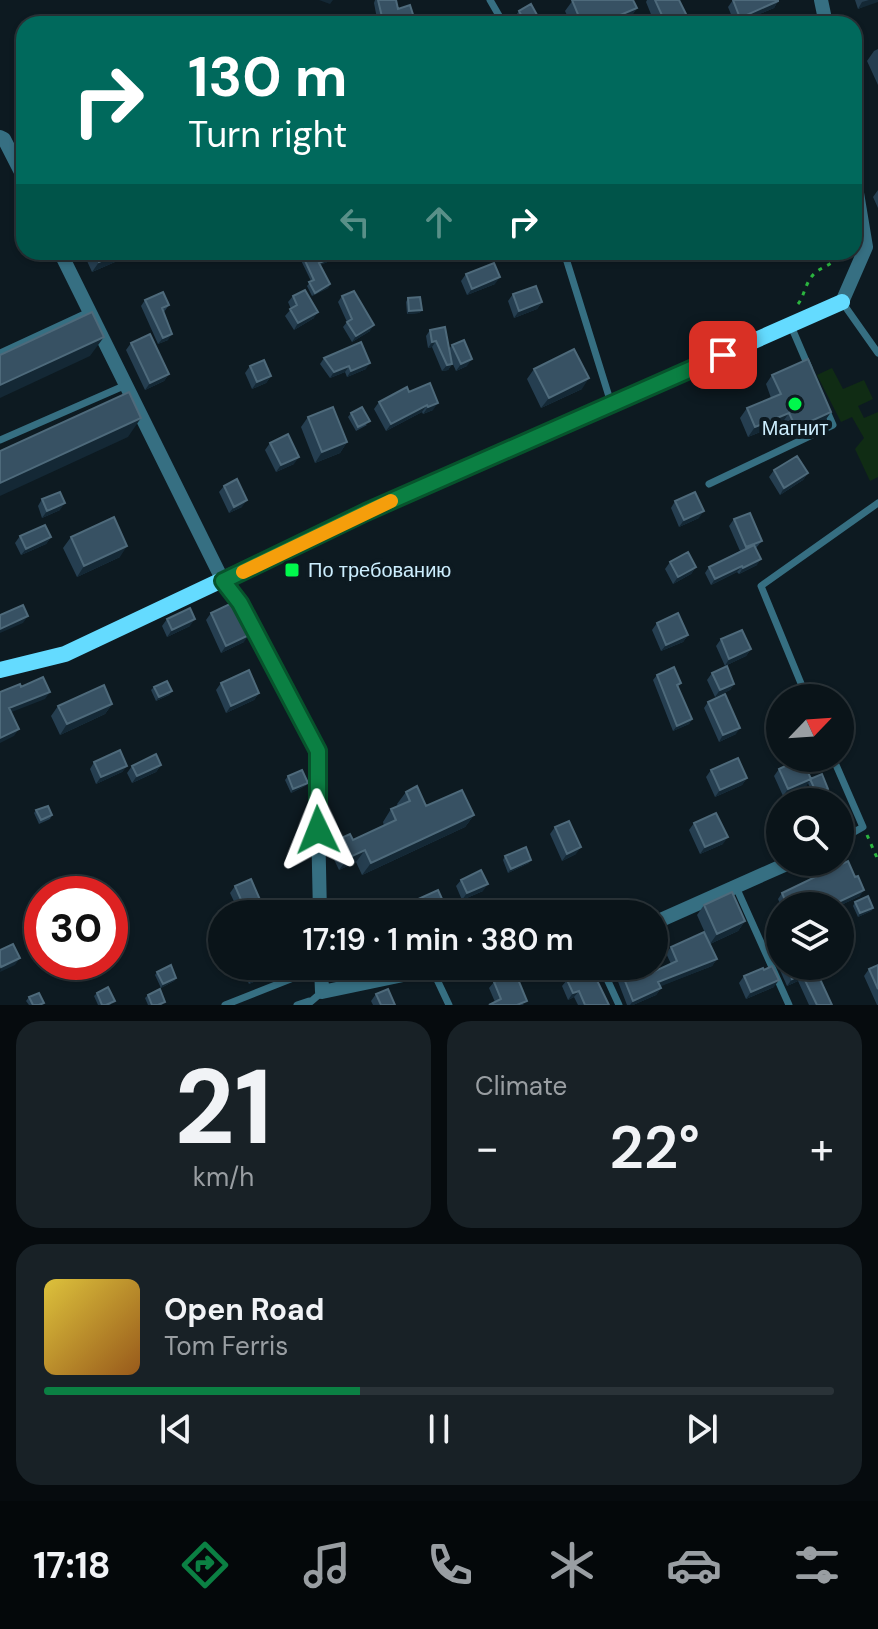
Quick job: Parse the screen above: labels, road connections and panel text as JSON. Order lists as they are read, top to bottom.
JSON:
{
  "places": {
    "other": ["Магнит"],
    "transit": ["По требованию"]
  },
  "north": "top right",
  "page": {
    "turn": ["130 m", "Turn right"],
    "limit": "30",
    "trip": "17:19 · 1 min · 380 m",
    "tile": [
      ["21", "km/h"],
      "Climate"
    ],
    "heat": ["−", "22°", "+"],
    "song": ["Open Road", "Tom Ferris"],
    "tabs": "17:18"
  }
}
